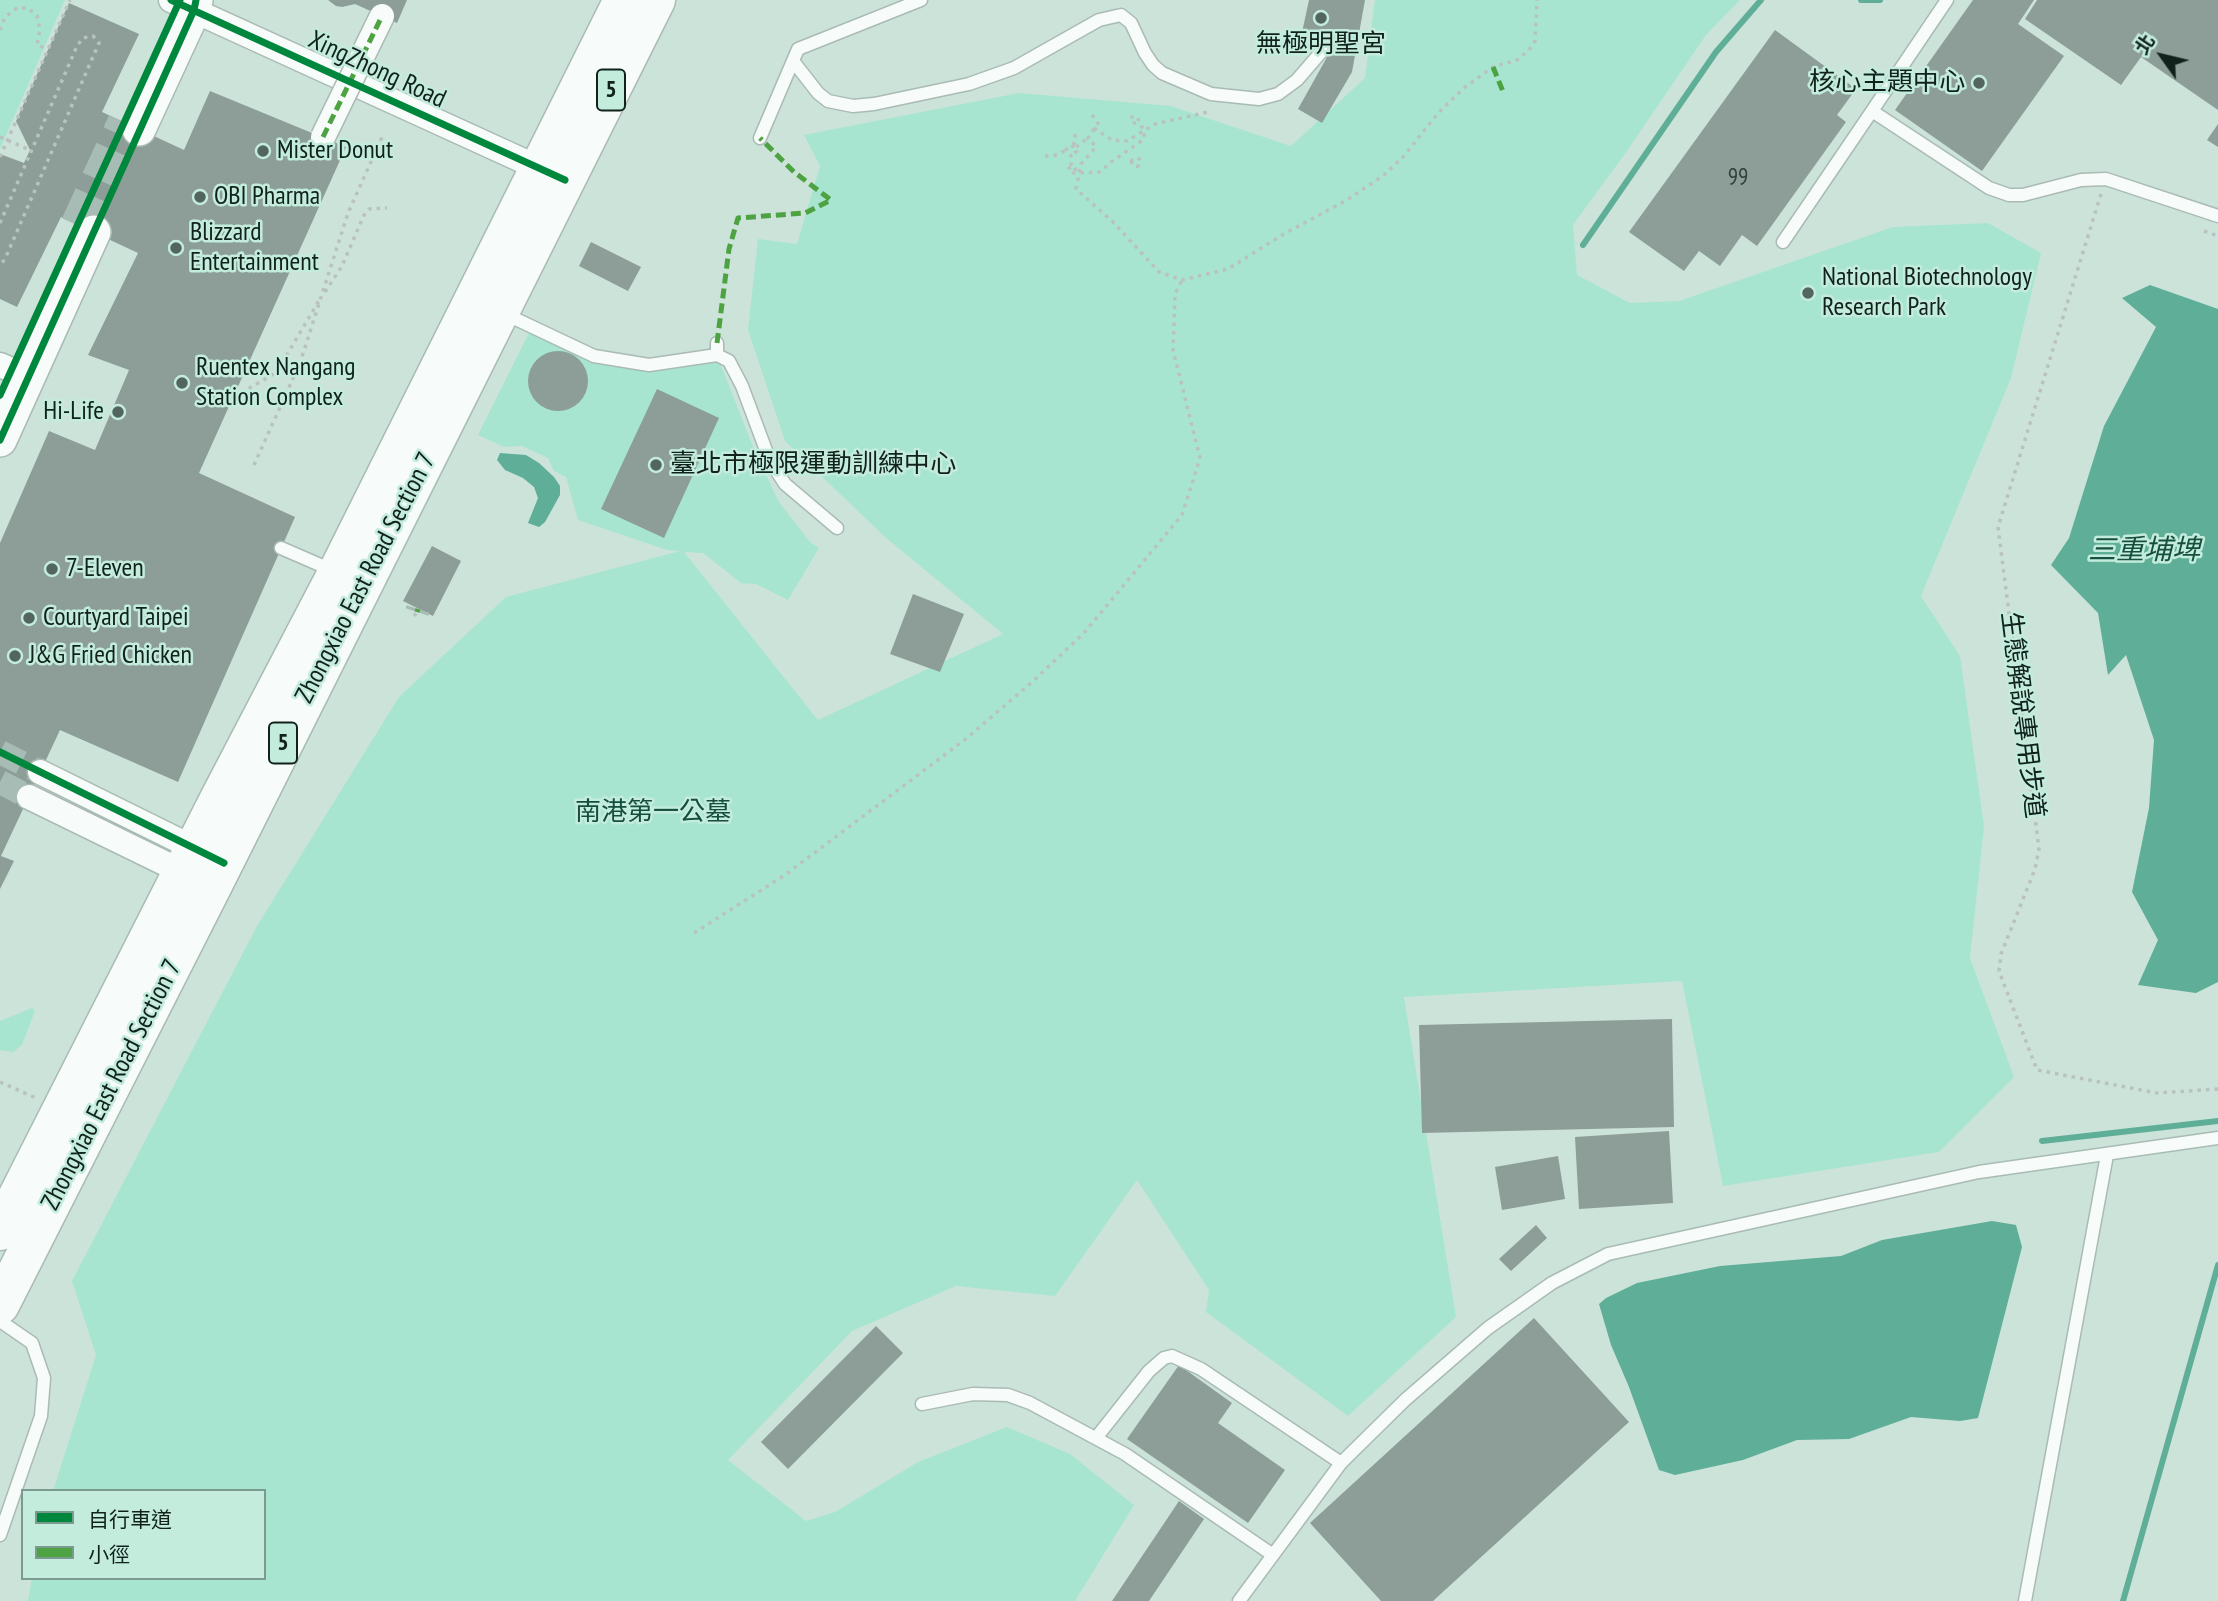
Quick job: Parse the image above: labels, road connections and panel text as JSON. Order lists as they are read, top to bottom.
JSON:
{
  "streets": {
    "main road": ["5", "Zhongxiao East Road Section 7"],
    "street": ["XingZhong Road"],
    "path": ["生態解說專用步道"]
  },
  "crossings": [
    ["XingZhong Road", "Zhongxiao East Road Section 7"]
  ],
  "water": ["三重埔埤"],
  "parks": ["南港第一公墓"],
  "places": [
    "無極明聖宮",
    "核心主題中心",
    "Mister Donut",
    "OBI Pharma",
    "Blizzard Entertainment",
    "National Biotechnology Research Park",
    "Ruentex Nangang Station Complex",
    "Hi-Life",
    "臺北市極限運動訓練中心",
    "7-Eleven",
    "Courtyard Taipei",
    "J&G Fried Chicken"
  ],
  "house_numbers": ["99"],
  "legend": ["自行車道", "小徑"],
  "north": "top left"
}
